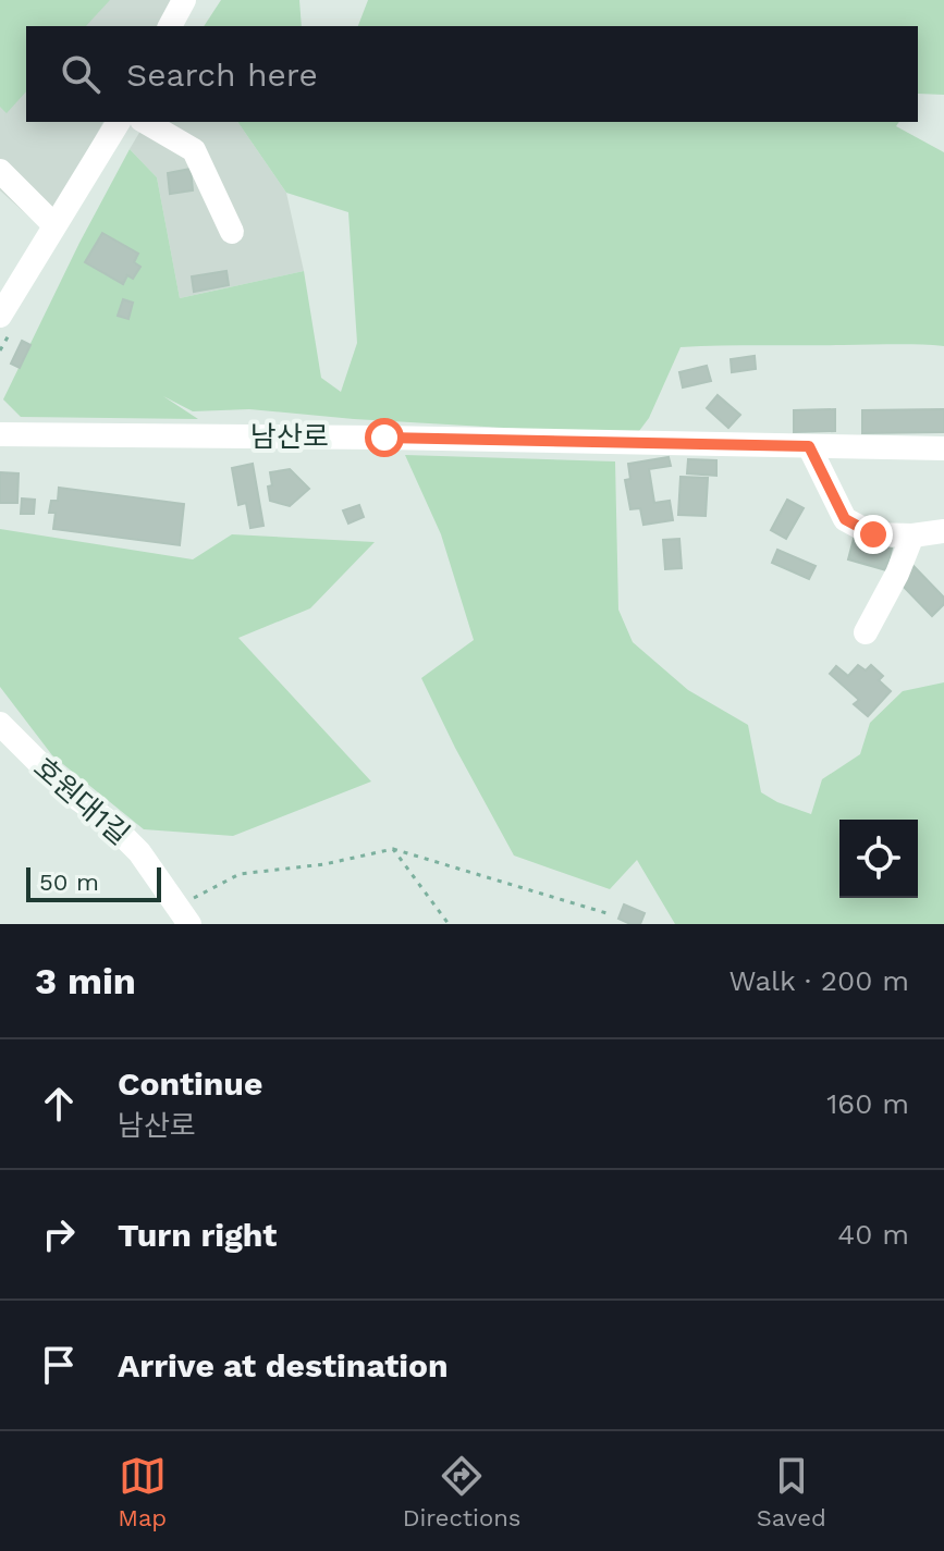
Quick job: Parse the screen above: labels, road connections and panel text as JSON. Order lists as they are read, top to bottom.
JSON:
{
  "streets": {
    "street": ["남산로", "호원대1길"]
  },
  "scale_bar": "50 m",
  "page": {
    "search": "Search here",
    "scale": "50 m",
    "heading": ["3 min", "Walk · 200 m"],
    "list": [
      ["Continue", "남산로", "160 m"],
      ["Turn right", "40 m"],
      "Arrive at destination"
    ],
    "nav": ["Map", "Directions", "Saved"]
  }
}
